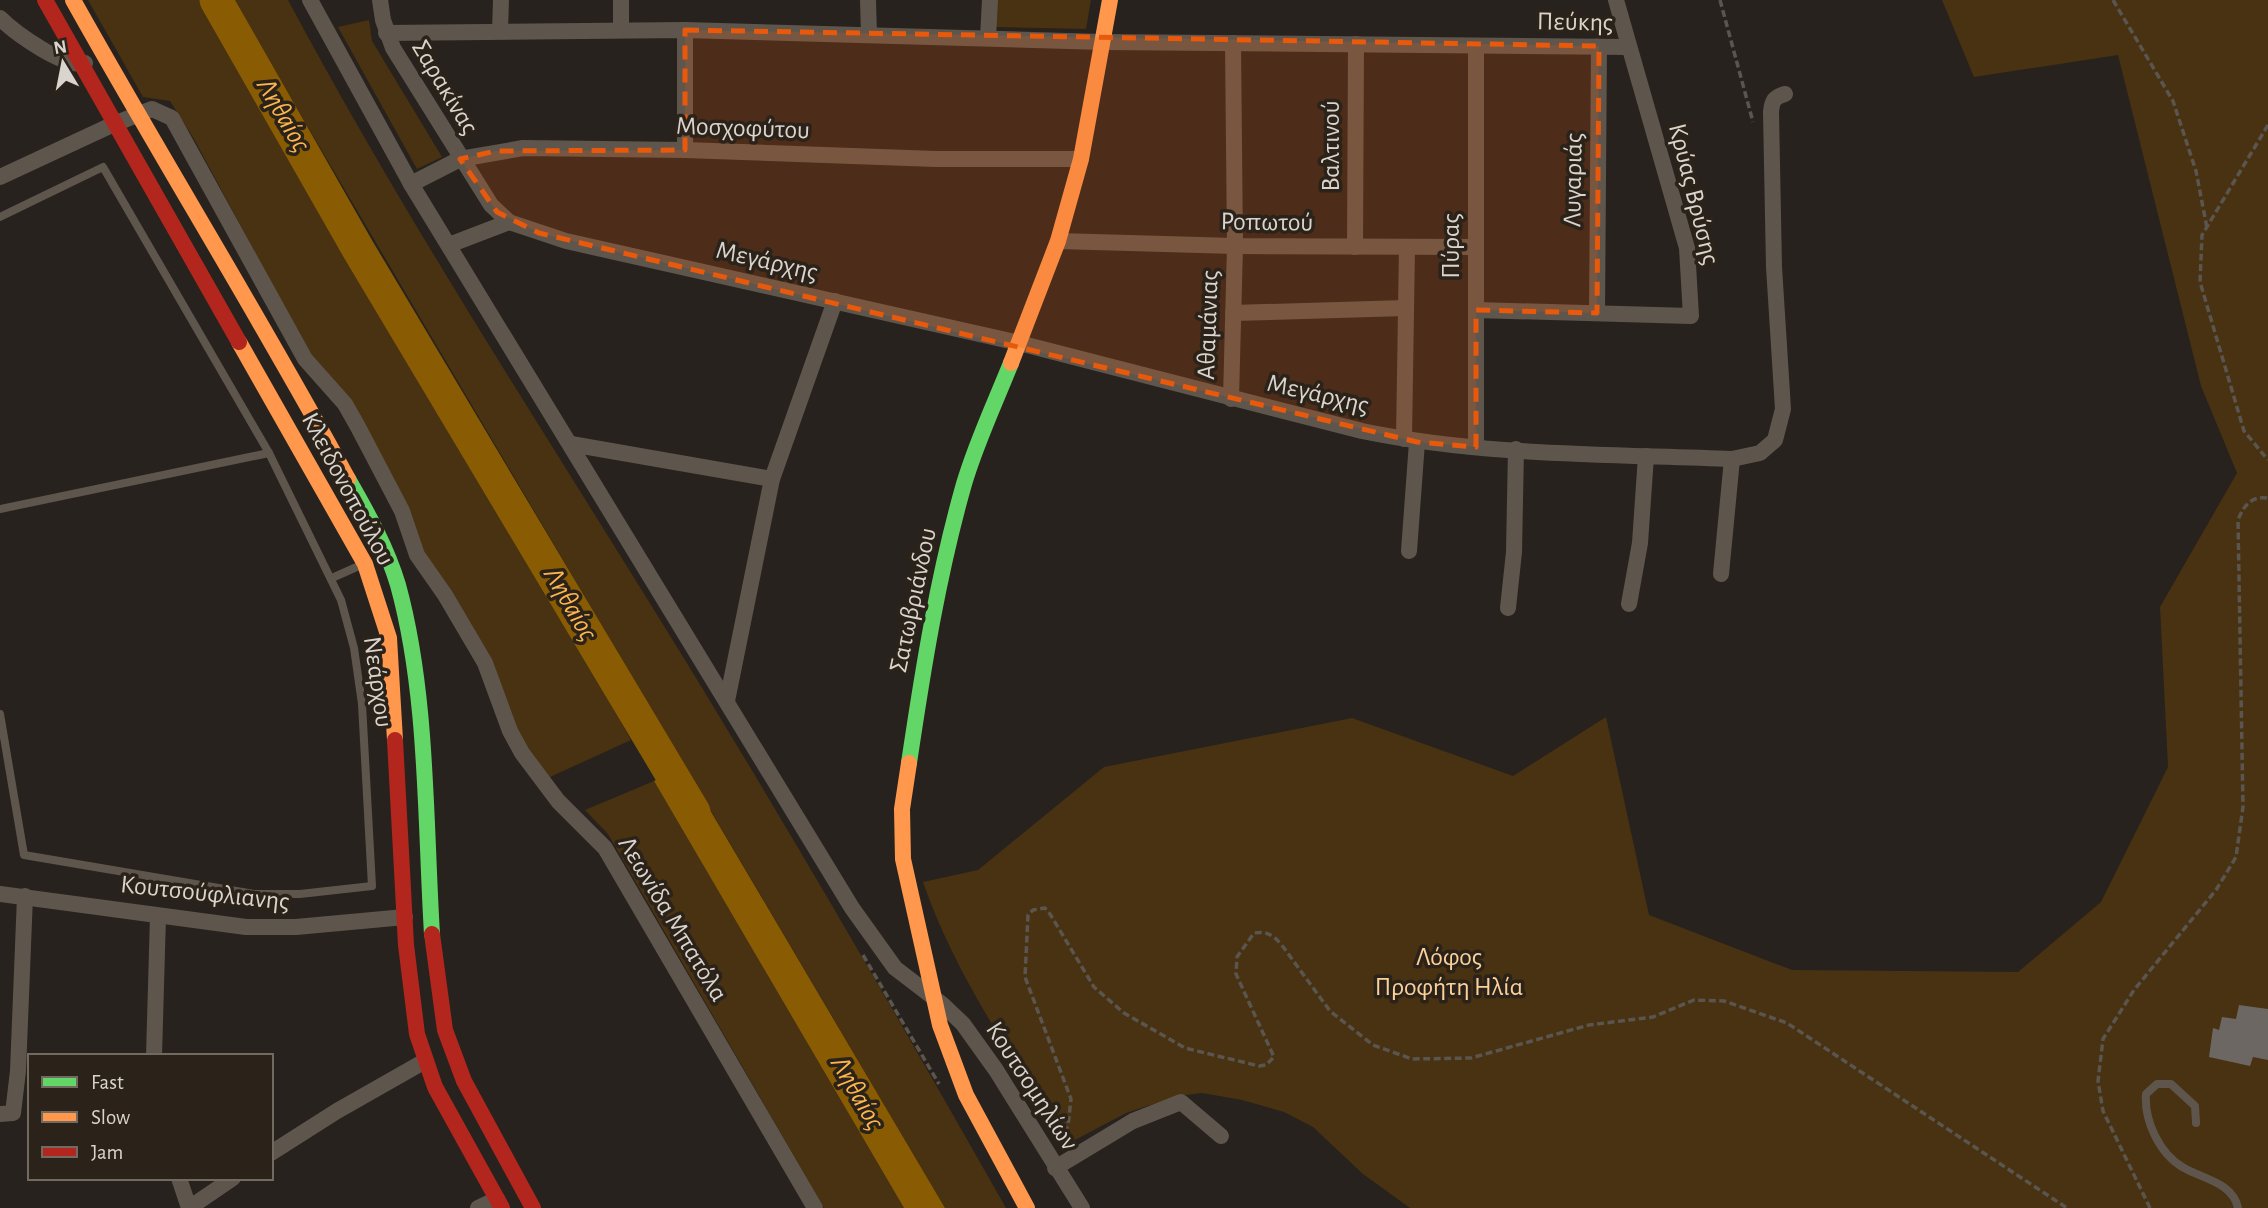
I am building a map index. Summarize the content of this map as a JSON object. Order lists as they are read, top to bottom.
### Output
{
  "streets": {
    "street": [
      "Πεύκης",
      "Σαρακίνας",
      "Μοσχοφύτου",
      "Βαλτινού",
      "Λυγαριάς",
      "Κρύας Βρύσης",
      "Ροπωτού",
      "Πύρας",
      "Μεγάρχης",
      "Αθαμάνιας",
      "Κλειδονοπούλου",
      "Σατωβριάνδου",
      "Κουτσούφλιανης",
      "Λεωνίδα Μπατόλα",
      "Κουτσομηλίων"
    ],
    "lane": ["Νεάρχου"]
  },
  "crossings": [
    ["Πεύκης", "Σαρακίνας"],
    ["Πεύκης", "Βαλτινού"],
    ["Πεύκης", "Λυγαριάς"],
    ["Πεύκης", "Κρύας Βρύσης"],
    ["Πεύκης", "Πύρας"],
    ["Πεύκης", "Αθαμάνιας"],
    ["Πεύκης", "Σατωβριάνδου"],
    ["Σαρακίνας", "Μοσχοφύτου"],
    ["Σαρακίνας", "Μεγάρχης"],
    ["Μοσχοφύτου", "Μεγάρχης"],
    ["Μοσχοφύτου", "Σατωβριάνδου"],
    ["Μοσχοφύτου", "Κουτσομηλίων"],
    ["Βαλτινού", "Ροπωτού"],
    ["Λυγαριάς", "Κρύας Βρύσης"],
    ["Κρύας Βρύσης", "Πύρας"],
    ["Ροπωτού", "Πύρας"],
    ["Ροπωτού", "Αθαμάνιας"],
    ["Ροπωτού", "Σατωβριάνδου"],
    ["Πύρας", "Μεγάρχης"],
    ["Μεγάρχης", "Αθαμάνιας"],
    ["Μεγάρχης", "Σατωβριάνδου"],
    ["Κλειδονοπούλου", "Κουτσούφλιανης"],
    ["Κλειδονοπούλου", "Λεωνίδα Μπατόλα"],
    ["Σατωβριάνδου", "Κουτσομηλίων"]
  ],
  "water": ["Ληθαίος"],
  "parks": ["Λόφος Προφήτη Ηλία"],
  "legend": ["Fast", "Slow", "Jam"],
  "north": "top"
}
